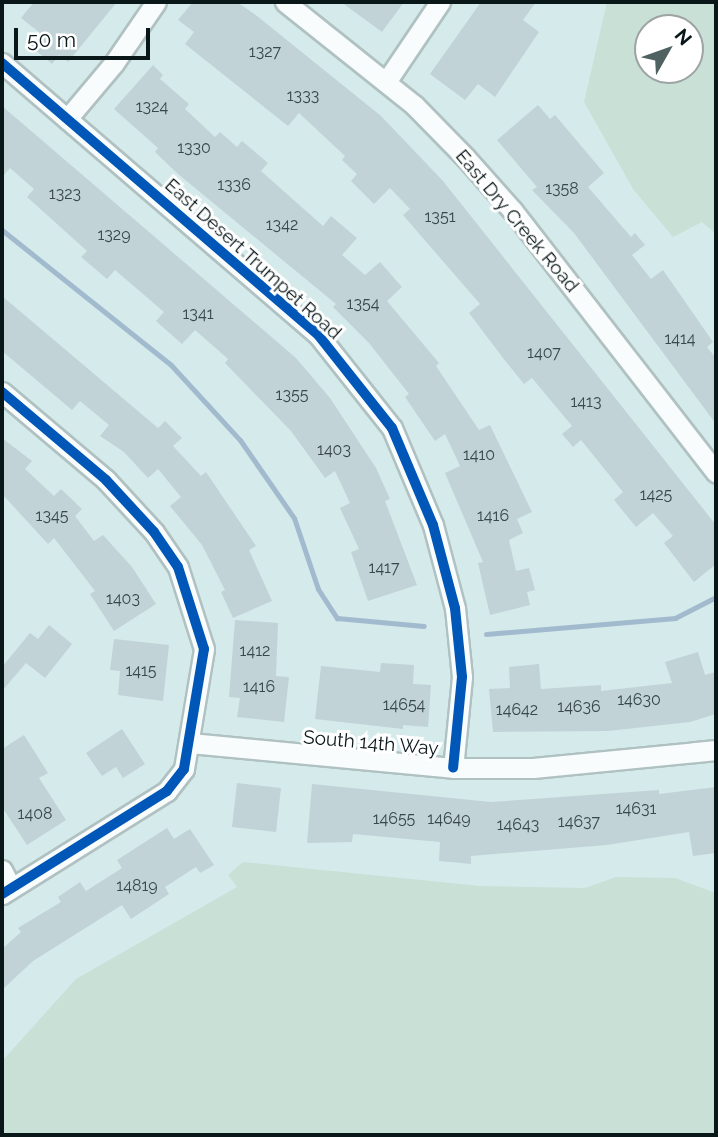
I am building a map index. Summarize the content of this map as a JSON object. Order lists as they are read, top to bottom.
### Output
{
  "streets": {
    "street": ["East Dry Creek Road", "East Desert Trumpet Road", "South 14th Way"]
  },
  "crossings": [
    ["East Desert Trumpet Road", "South 14th Way"]
  ],
  "house_numbers": [
    "1327",
    "1333",
    "1324",
    "1330",
    "1336",
    "1358",
    "1323",
    "1351",
    "1342",
    "1329",
    "1354",
    "1341",
    "1414",
    "1407",
    "1355",
    "1413",
    "1403",
    "1410",
    "1425",
    "1345",
    "1416",
    "1417",
    "1403",
    "1412",
    "1415",
    "1416",
    "14630",
    "14654",
    "14636",
    "14642",
    "14631",
    "1408",
    "14655",
    "14649",
    "14637",
    "14643",
    "14819"
  ],
  "scale_bar": "50 m",
  "north": "top right"
}
